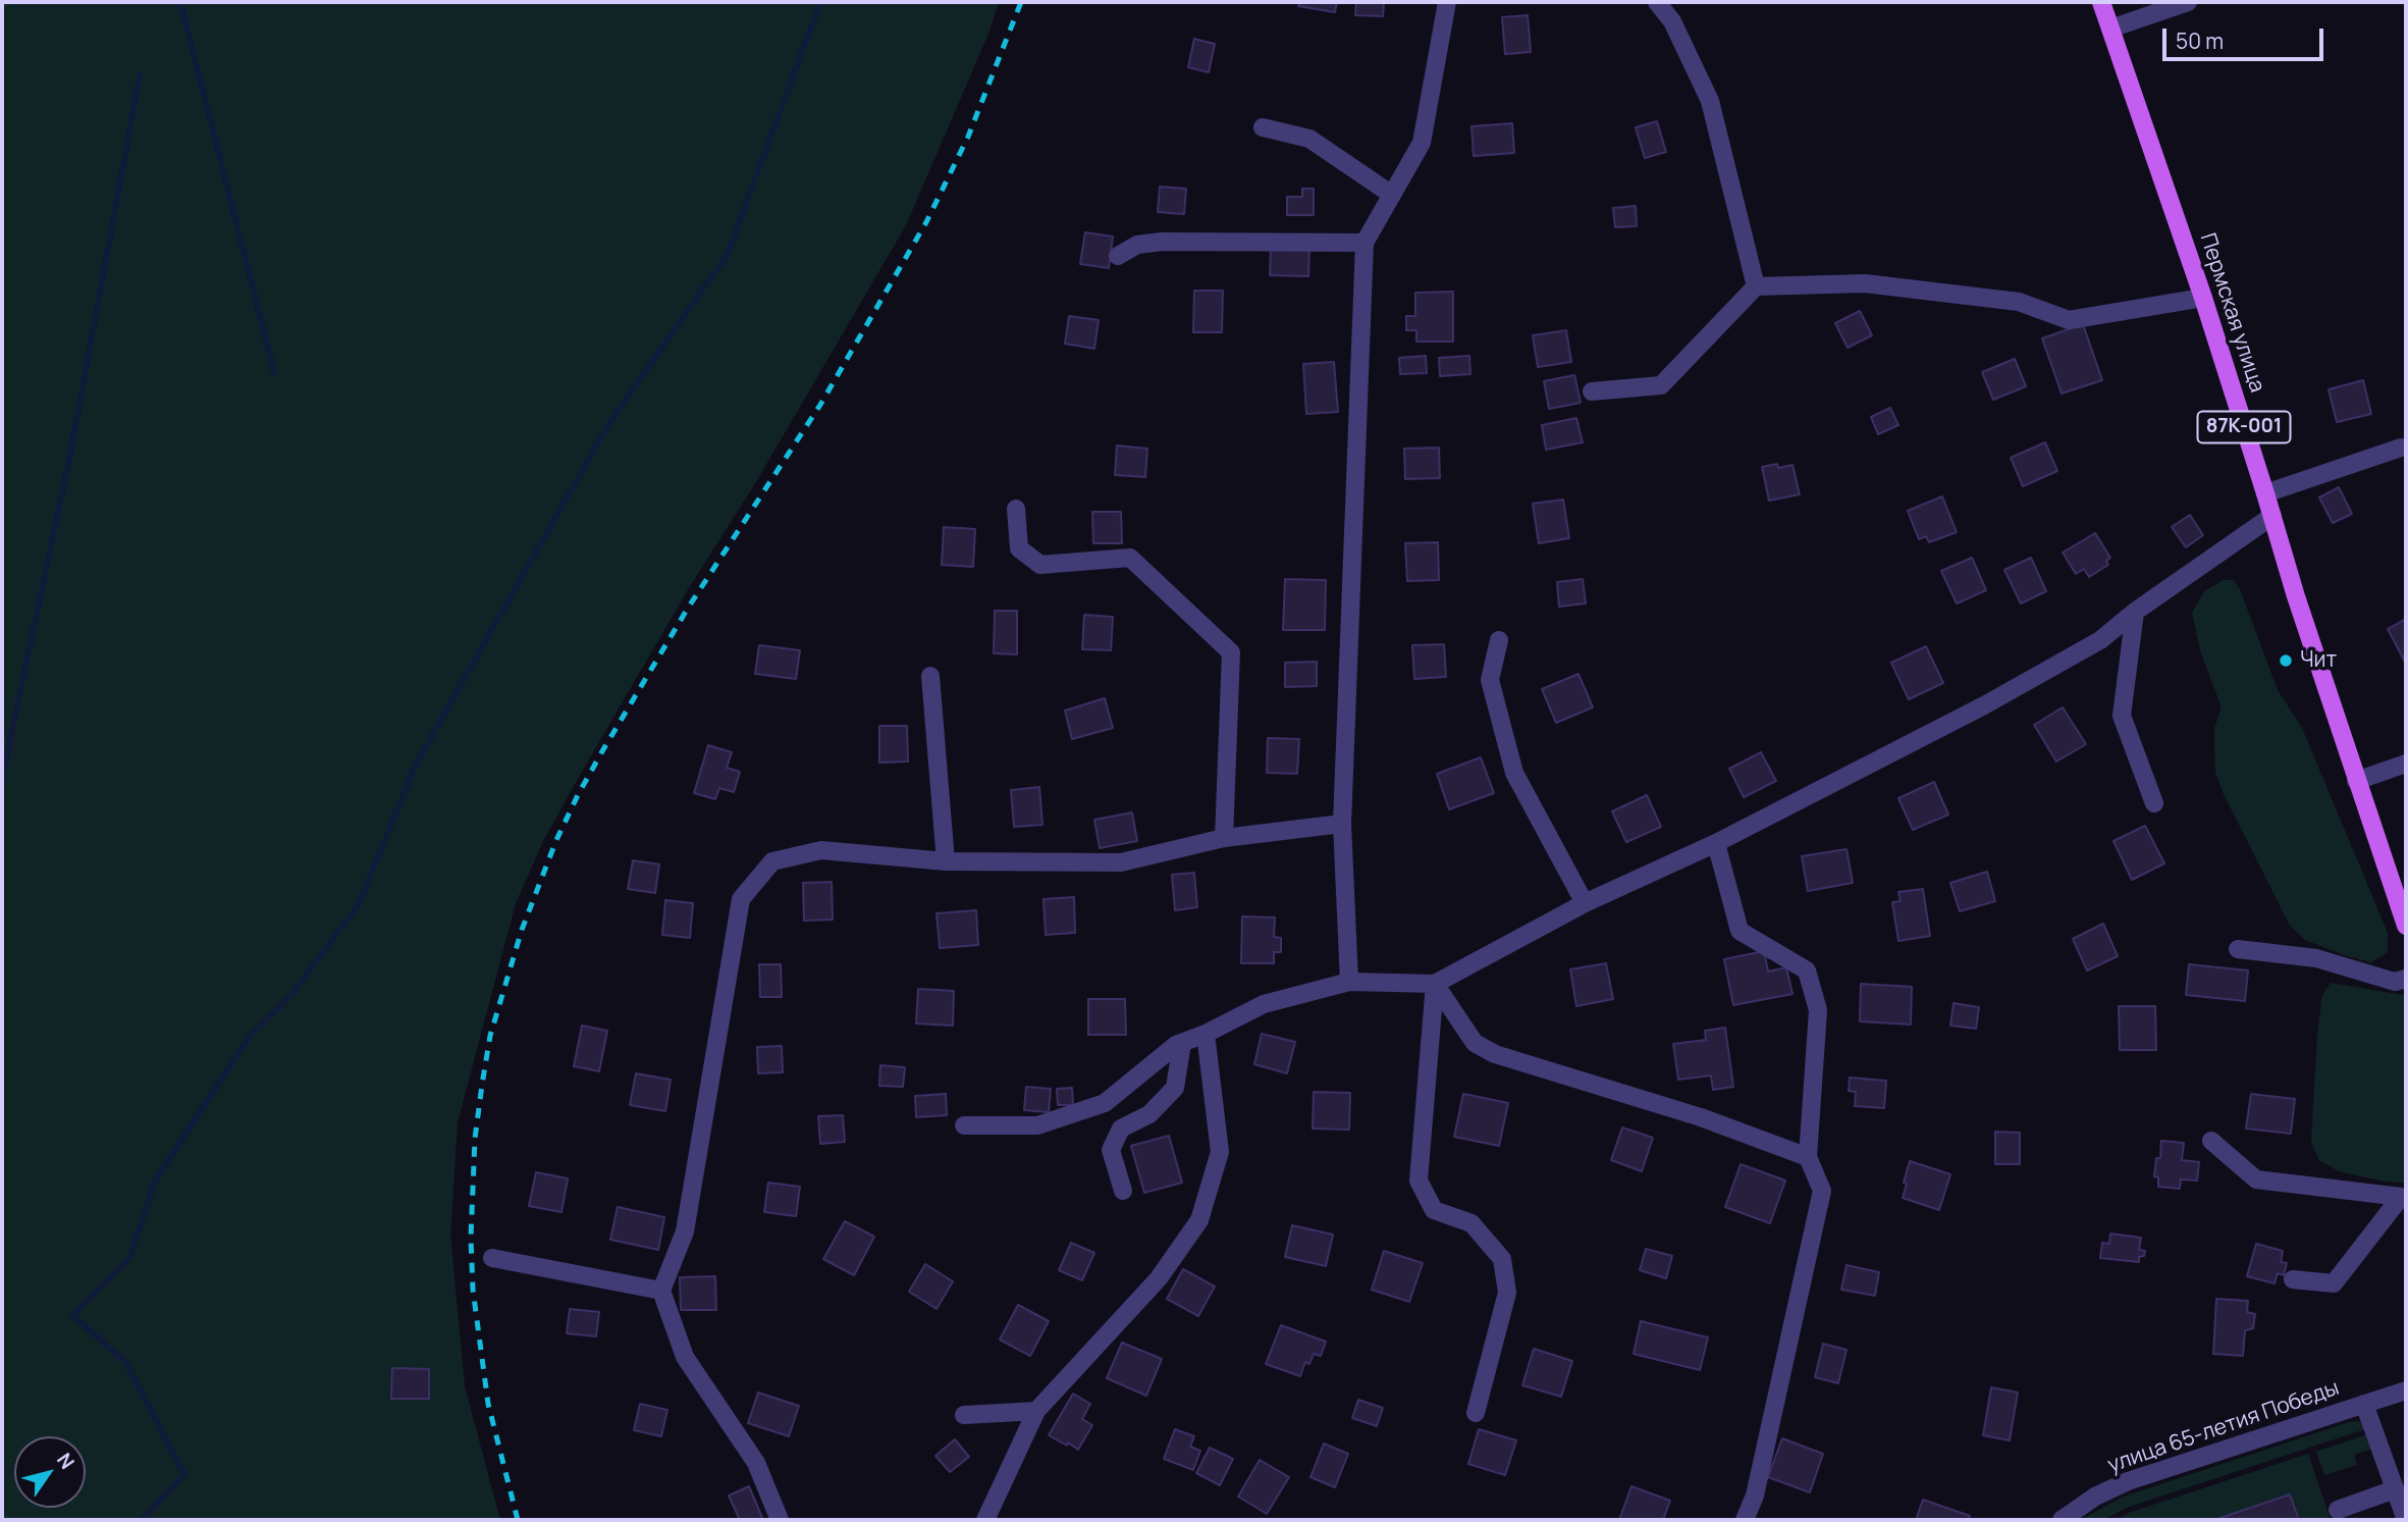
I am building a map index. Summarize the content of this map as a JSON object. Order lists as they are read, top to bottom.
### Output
{
  "streets": {
    "main road": ["Пермская улица", "87К-001"],
    "street": ["улица 65-летия Победы"]
  },
  "places": ["Чит"],
  "scale_bar": "50 m",
  "north": "top right"
}
